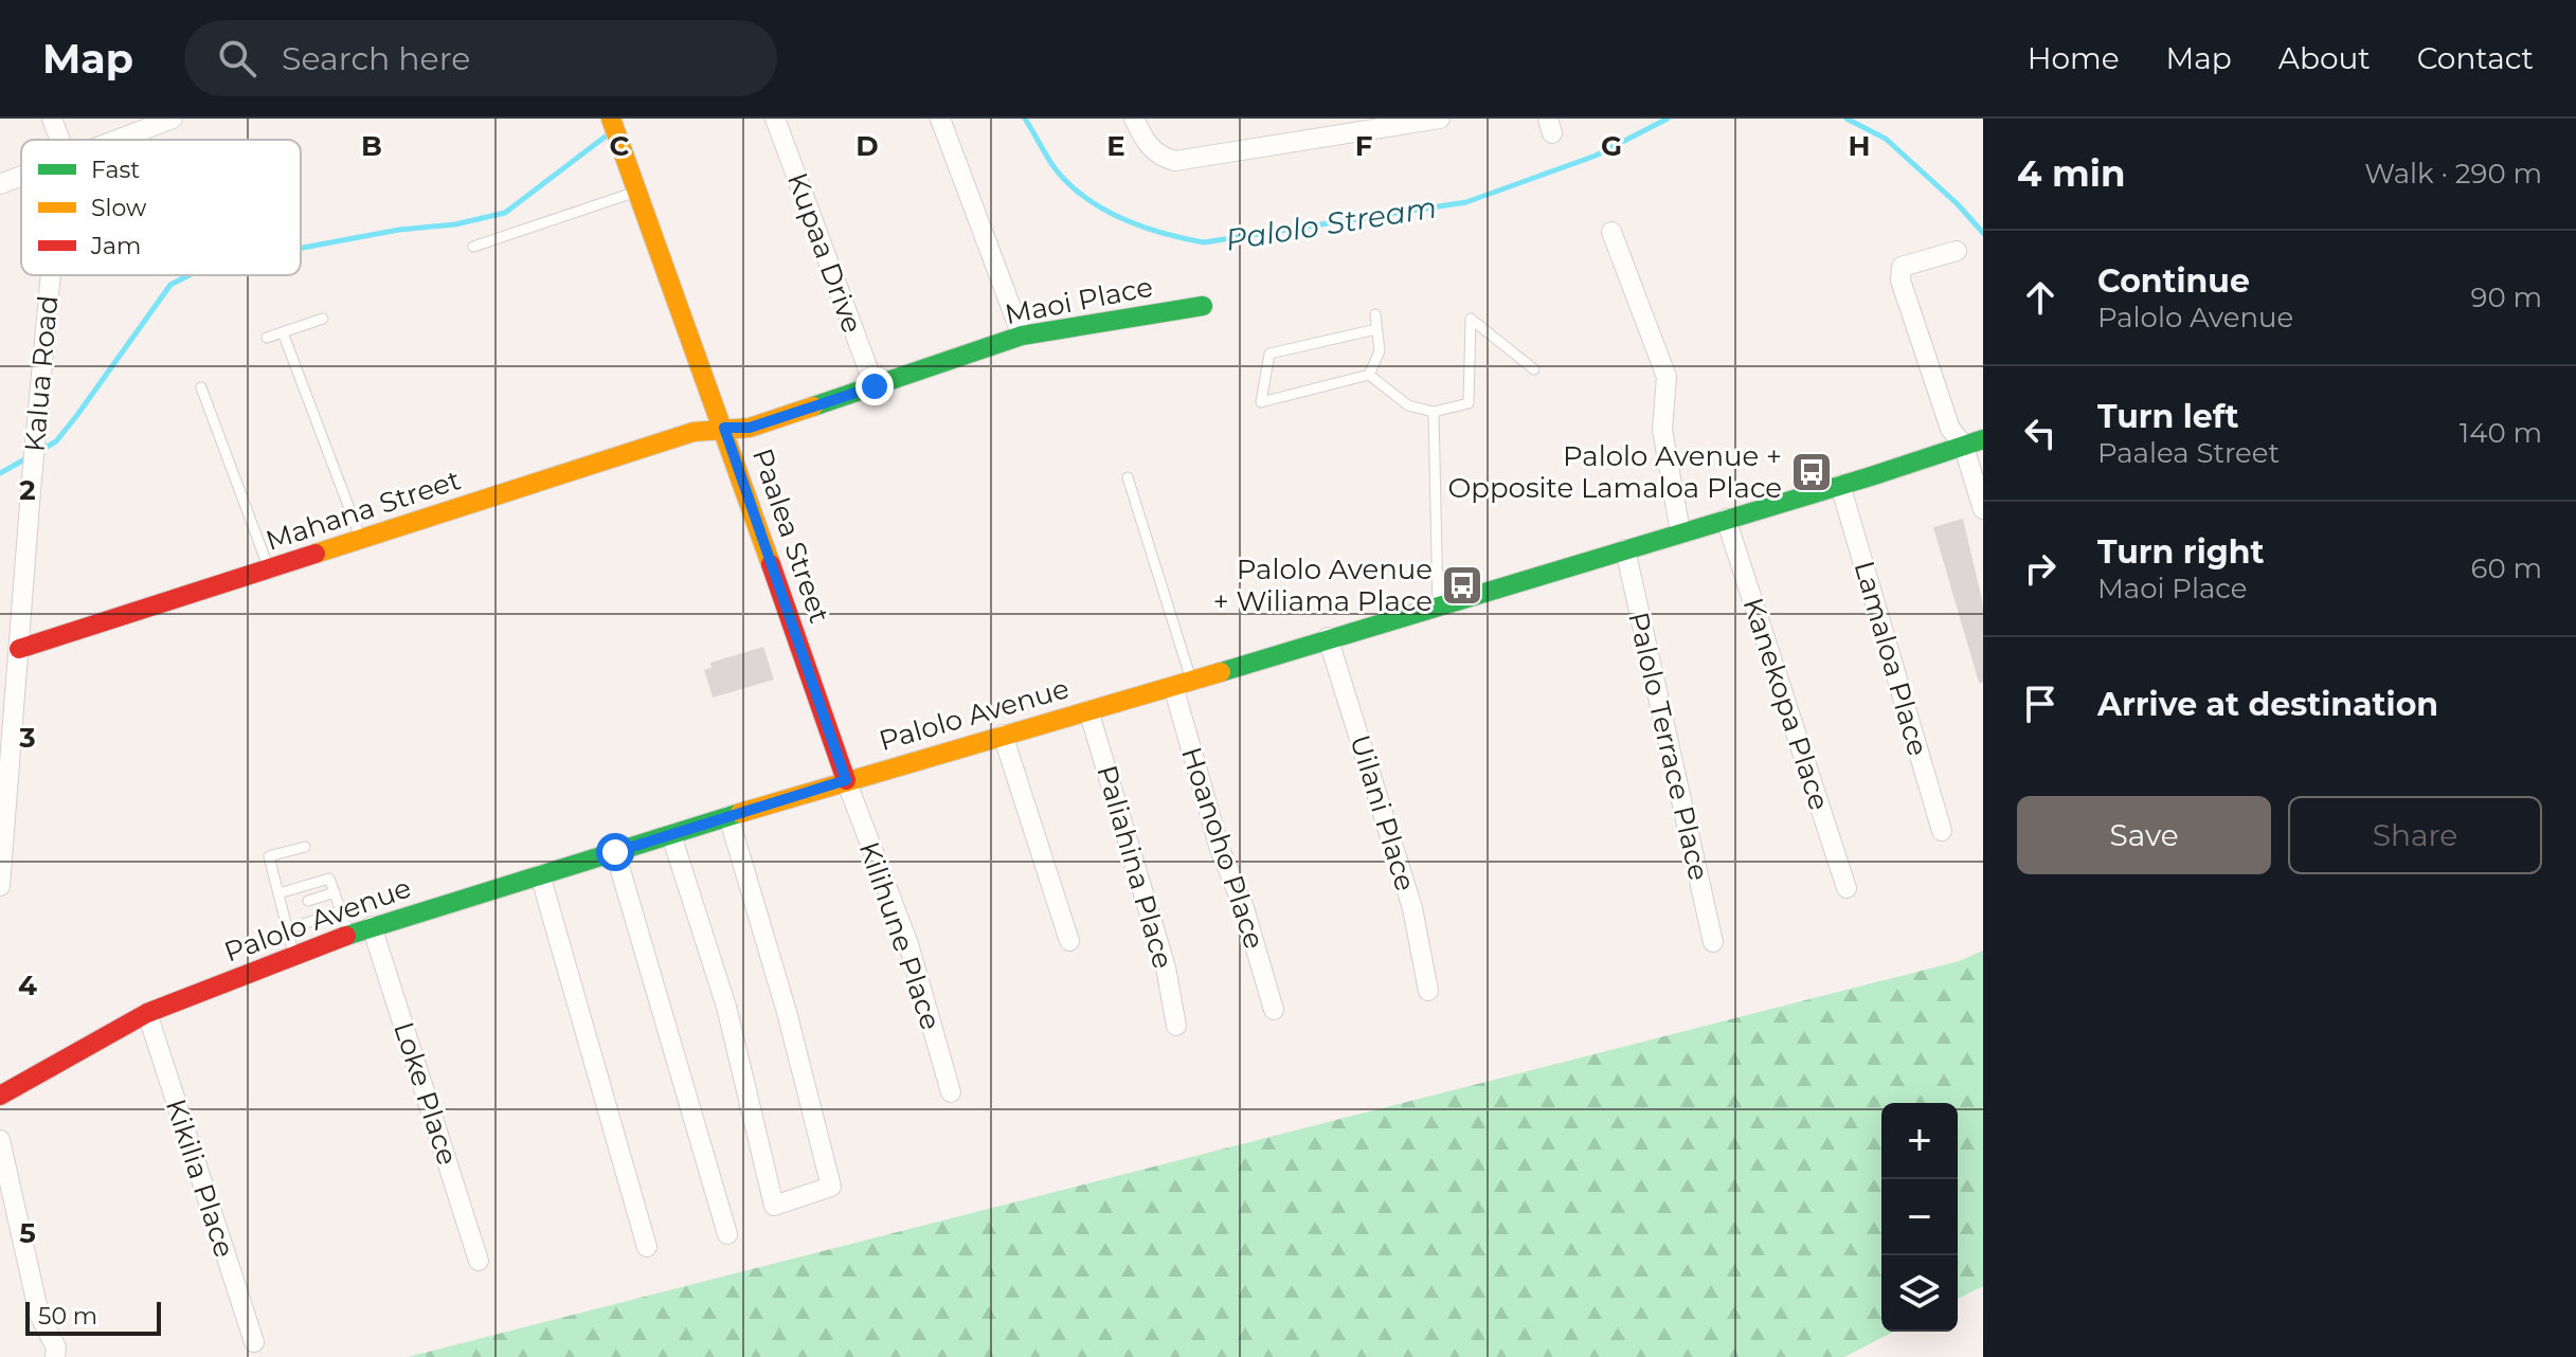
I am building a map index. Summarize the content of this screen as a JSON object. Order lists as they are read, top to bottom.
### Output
{
  "streets": {
    "street": [
      "Kupaa Drive",
      "Maoi Place",
      "Kalua Road",
      "Mahana Street",
      "Paalea Street",
      "Lamaloa Place",
      "Kanekopa Place",
      "Palolo Avenue",
      "Palolo Terrace Place",
      "Uilani Place",
      "Hoanoho Place",
      "Paliahina Place",
      "Kilihune Place",
      "Loke Place",
      "Kikilia Place"
    ]
  },
  "crossings": [
    ["Kupaa Drive", "Maoi Place"],
    ["Maoi Place", "Mahana Street"],
    ["Maoi Place", "Paalea Street"],
    ["Kalua Road", "Mahana Street"],
    ["Mahana Street", "Paalea Street"],
    ["Paalea Street", "Palolo Avenue"],
    ["Paalea Street", "Kilihune Place"],
    ["Lamaloa Place", "Palolo Avenue"],
    ["Kanekopa Place", "Palolo Avenue"],
    ["Palolo Avenue", "Palolo Terrace Place"],
    ["Palolo Avenue", "Uilani Place"],
    ["Palolo Avenue", "Hoanoho Place"],
    ["Palolo Avenue", "Paliahina Place"],
    ["Palolo Avenue", "Kilihune Place"],
    ["Palolo Avenue", "Loke Place"],
    ["Palolo Avenue", "Kikilia Place"]
  ],
  "water": ["Palolo Stream"],
  "places": {
    "bus stop": ["Palolo Avenue + Opposite Lamaloa Place", "Palolo Avenue + Wiliama Place"]
  },
  "legend": ["Fast", "Slow", "Jam"],
  "scale_bar": "50 m",
  "page": {
    "header": "Map",
    "search": "Search here",
    "nav": [
      "Home",
      "Map",
      "About",
      "Contact"
    ],
    "heading": ["4 min", "Walk · 290 m"],
    "list": [
      ["Continue", "Palolo Avenue", "90 m"],
      ["Turn left", "Paalea Street", "140 m"],
      ["Turn right", "Maoi Place", "60 m"],
      "Arrive at destination"
    ],
    "buttons": ["Save", "Share"],
    "map_buttons": ["+", "−"],
    "scale": "50 m"
  },
  "grid": {
    "columns": [
      "B",
      "C",
      "D",
      "E",
      "F",
      "G",
      "H"
    ],
    "rows": [
      "2",
      "3",
      "4",
      "5"
    ]
  }
}
